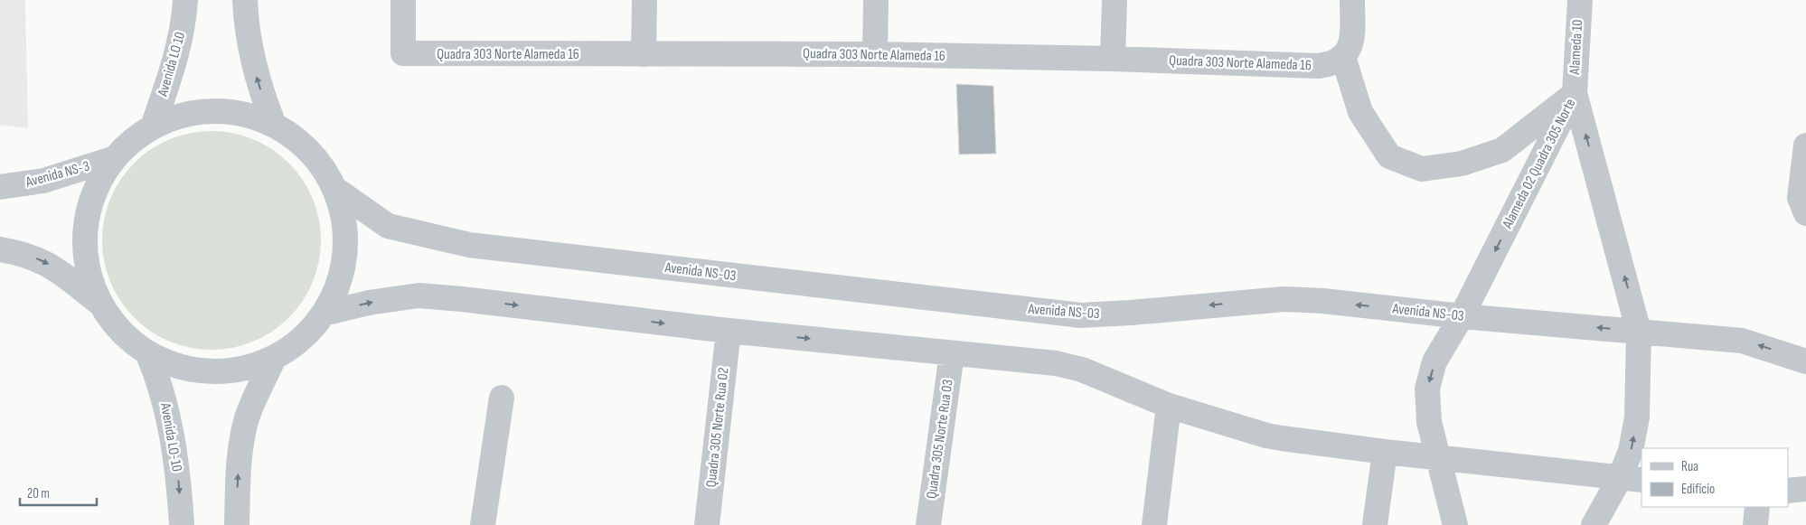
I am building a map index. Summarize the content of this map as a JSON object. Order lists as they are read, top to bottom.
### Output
{
  "streets": {
    "street": [
      "Alameda 10",
      "Quadra 303 Norte Alameda 16",
      "Avenida LO 10",
      "Alameda 02 Quadra 305 Norte",
      "Avenida NS-3",
      "Avenida NS-03",
      "Quadra 305 Norte Rua 02",
      "Avenida LO-10",
      "Quadra 305 Norte Rua 03"
    ]
  },
  "crossings": [
    ["Alameda 10", "Alameda 02 Quadra 305 Norte"],
    ["Avenida LO 10", "Avenida NS-3"],
    ["Alameda 02 Quadra 305 Norte", "Avenida NS-03"],
    ["Avenida NS-3", "Avenida NS-03"],
    ["Avenida NS-3", "Avenida LO-10"]
  ],
  "legend": ["Rua", "Edifício"],
  "scale_bar": "20 m"
}
